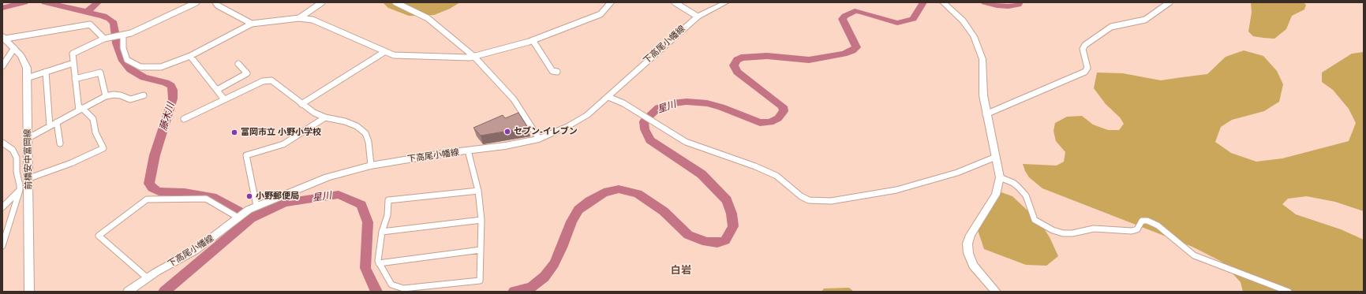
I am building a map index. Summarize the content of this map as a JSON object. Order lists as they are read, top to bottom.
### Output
{
  "streets": {
    "main road": ["下高尾小幡線", "前橋安中富岡線"]
  },
  "districts": ["白岩"],
  "water": ["星川", "藤木川"],
  "places": ["セブン-イレブン", "富岡市立 小野小学校", "小野郵便局"]
}
